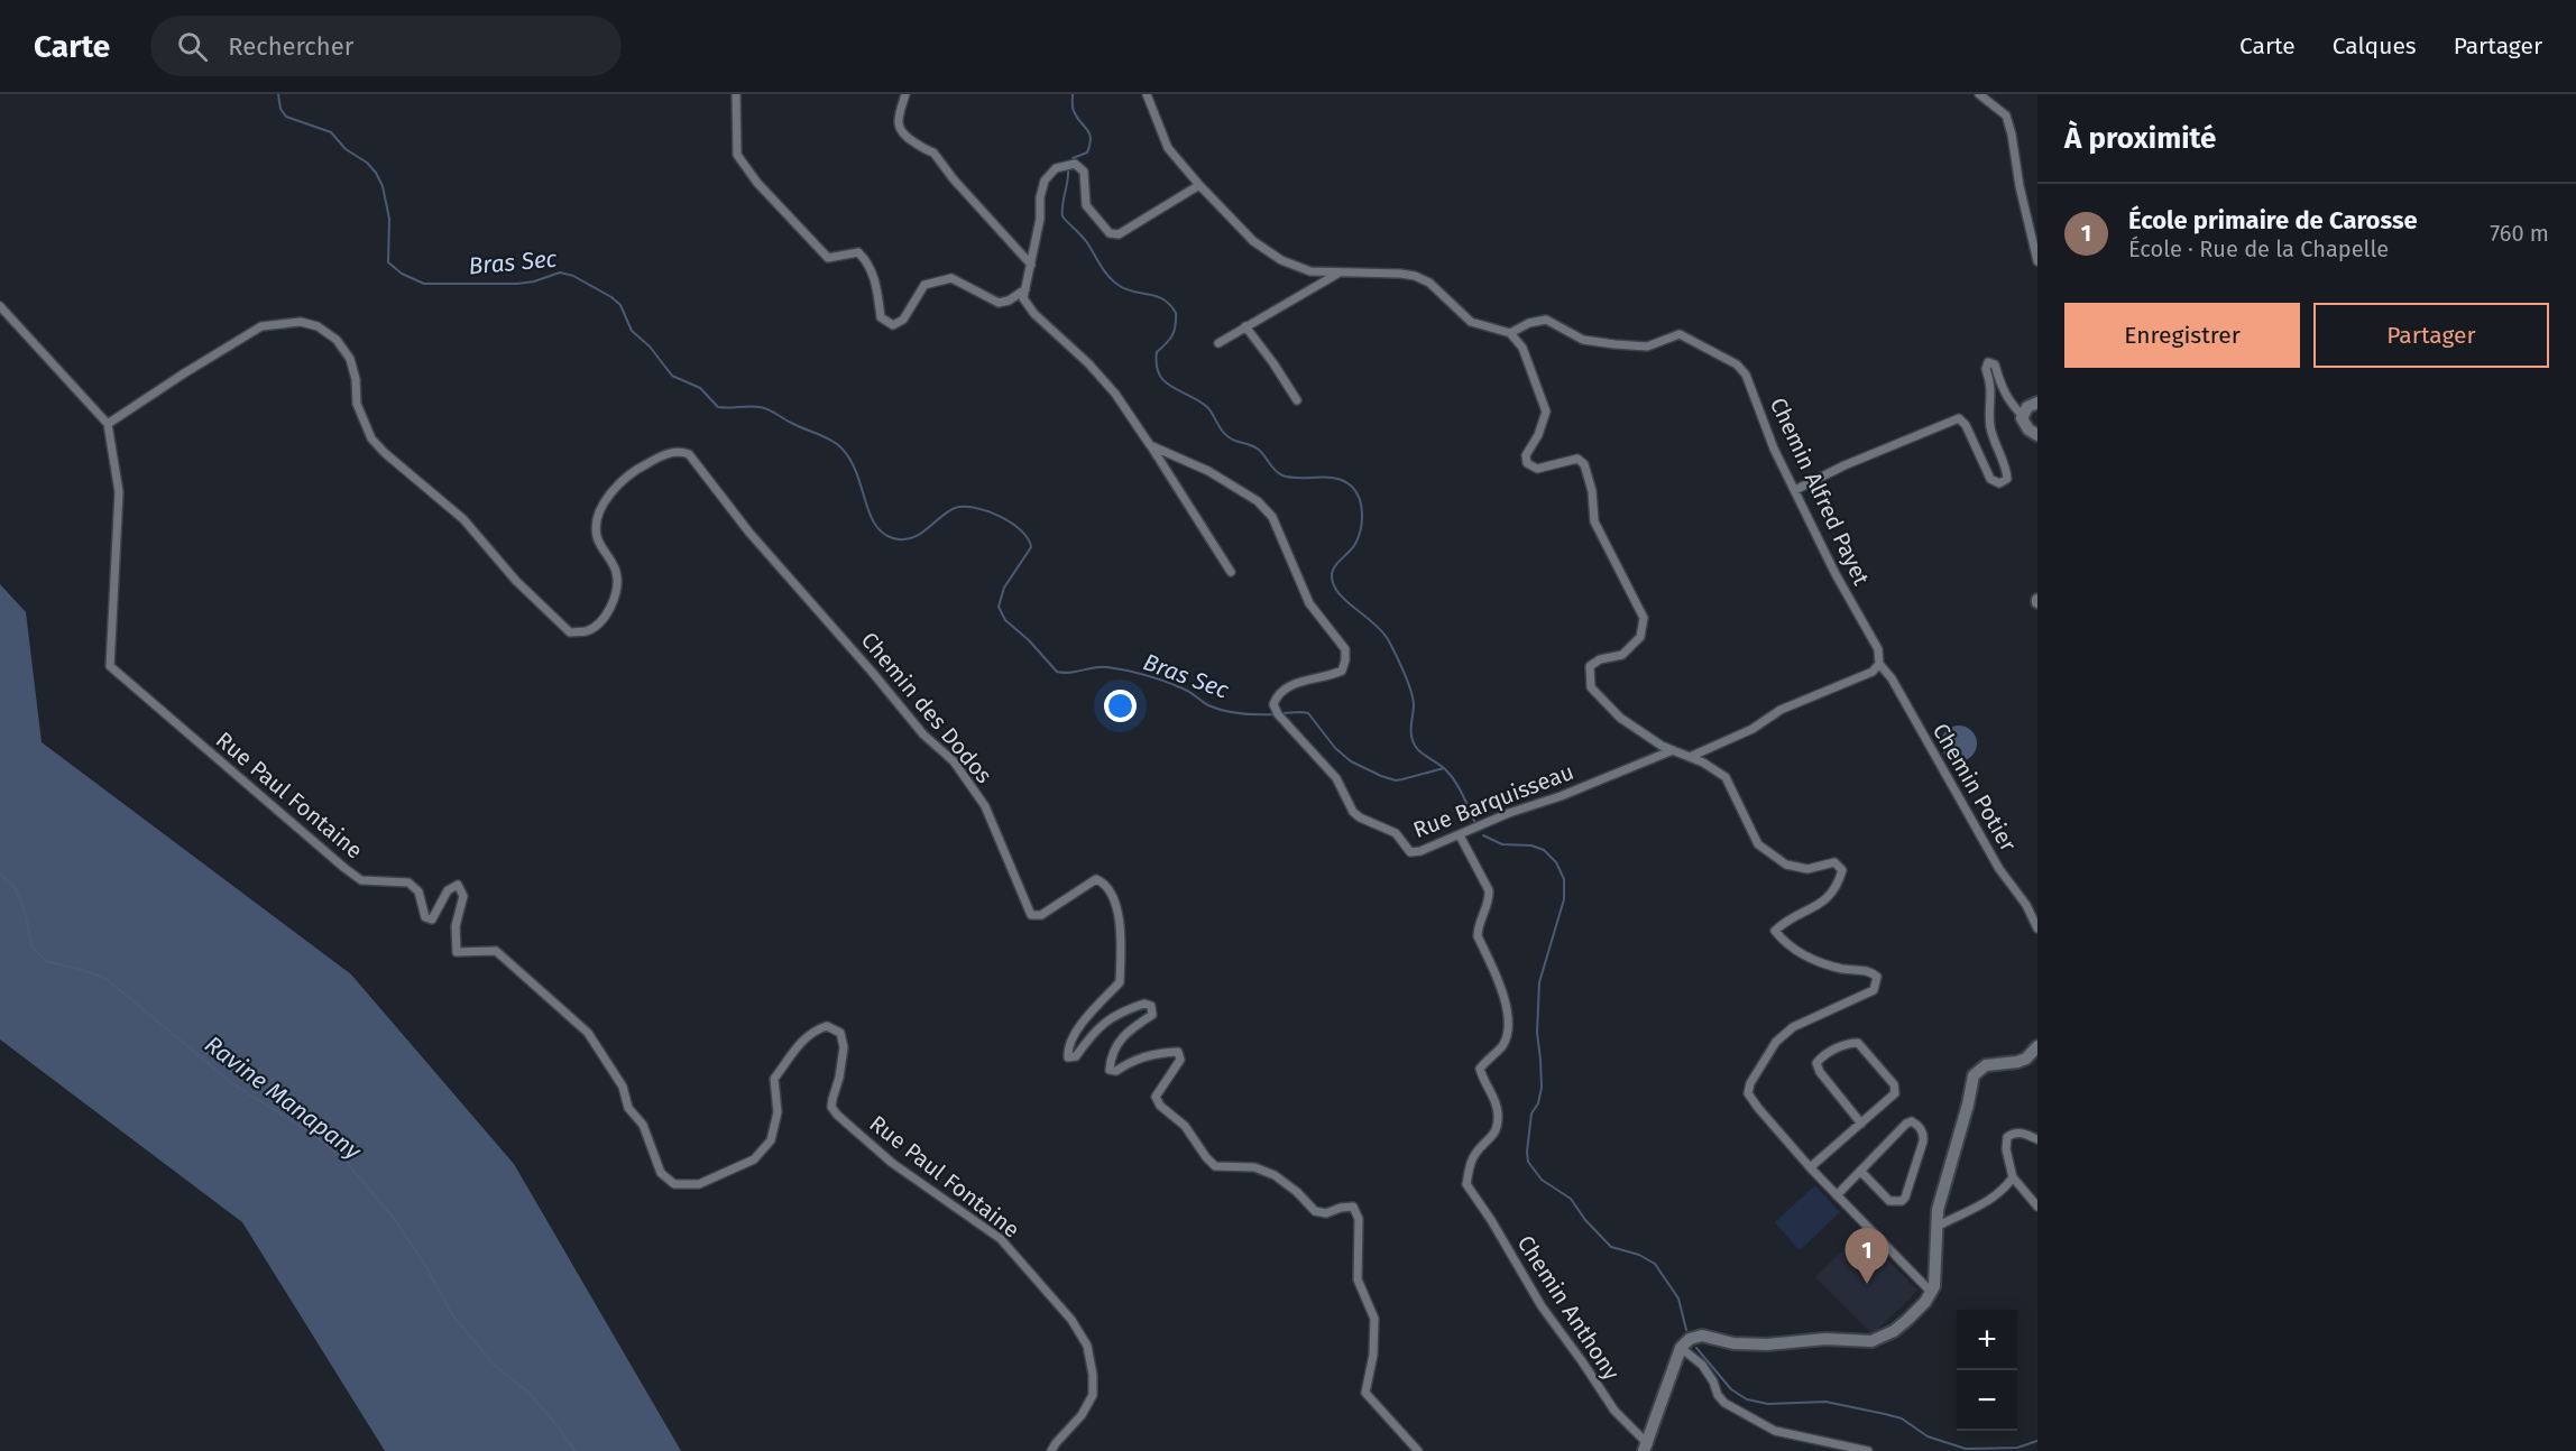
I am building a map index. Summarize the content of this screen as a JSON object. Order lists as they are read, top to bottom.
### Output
{
  "streets": {
    "street": [
      "Chemin Alfred Payet",
      "Chemin des Dodos",
      "Chemin Potier",
      "Rue Paul Fontaine",
      "Rue Barquisseau",
      "Chemin Anthony"
    ]
  },
  "crossings": [
    ["Chemin Alfred Payet", "Chemin Potier"],
    ["Chemin des Dodos", "Rue Paul Fontaine"],
    ["Rue Barquisseau", "Chemin Anthony"]
  ],
  "water": ["Bras Sec", "Ravine Manapany"],
  "page": {
    "header": "Carte",
    "search": "Rechercher",
    "nav": ["Carte", "Calques", "Partager"],
    "heading": "À proximité",
    "list": [
      {
        "mark": "1",
        "name": "École primaire de Carosse",
        "note": "École · Rue de la Chapelle",
        "value": "760 m"
      }
    ],
    "buttons": ["Enregistrer", "Partager"],
    "pins": "1",
    "map_buttons": ["+", "−"]
  }
}
